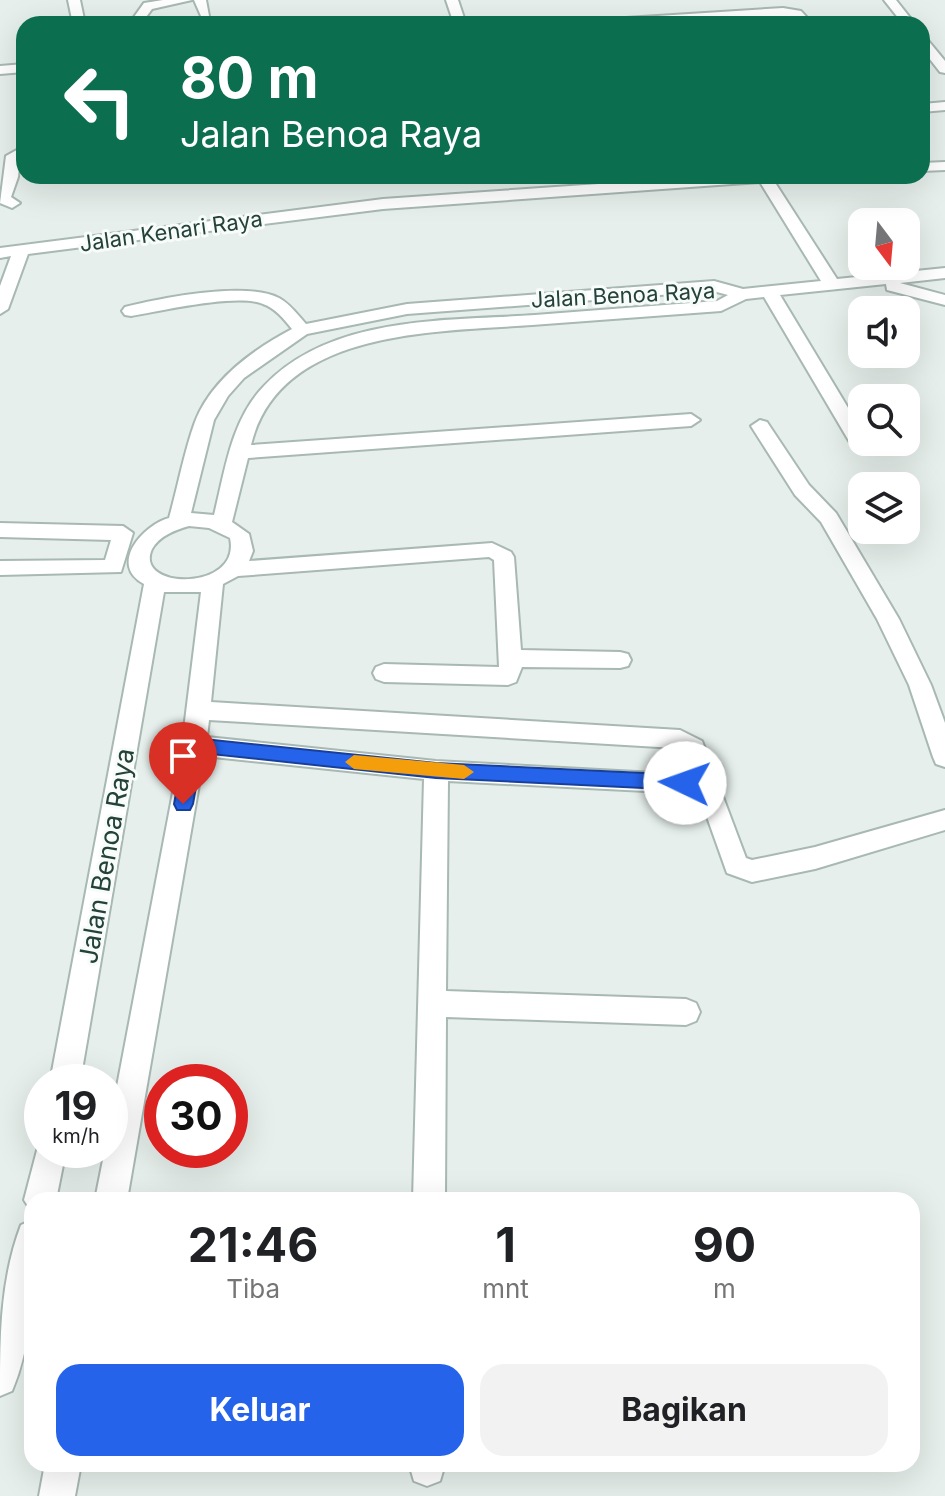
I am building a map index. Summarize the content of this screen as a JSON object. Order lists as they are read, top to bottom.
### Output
{
  "streets": {
    "street": ["Jalan Kenari Raya", "Jalan Benoa Raya"]
  },
  "north": "bottom",
  "page": {
    "turn": ["80 m", "Jalan Benoa Raya"],
    "speed": "19 km/h",
    "limit": "30",
    "eta": [
      "21:46",
      "Tiba",
      "1",
      "mnt",
      "90",
      "m"
    ],
    "buttons": ["Keluar", "Bagikan"]
  }
}
